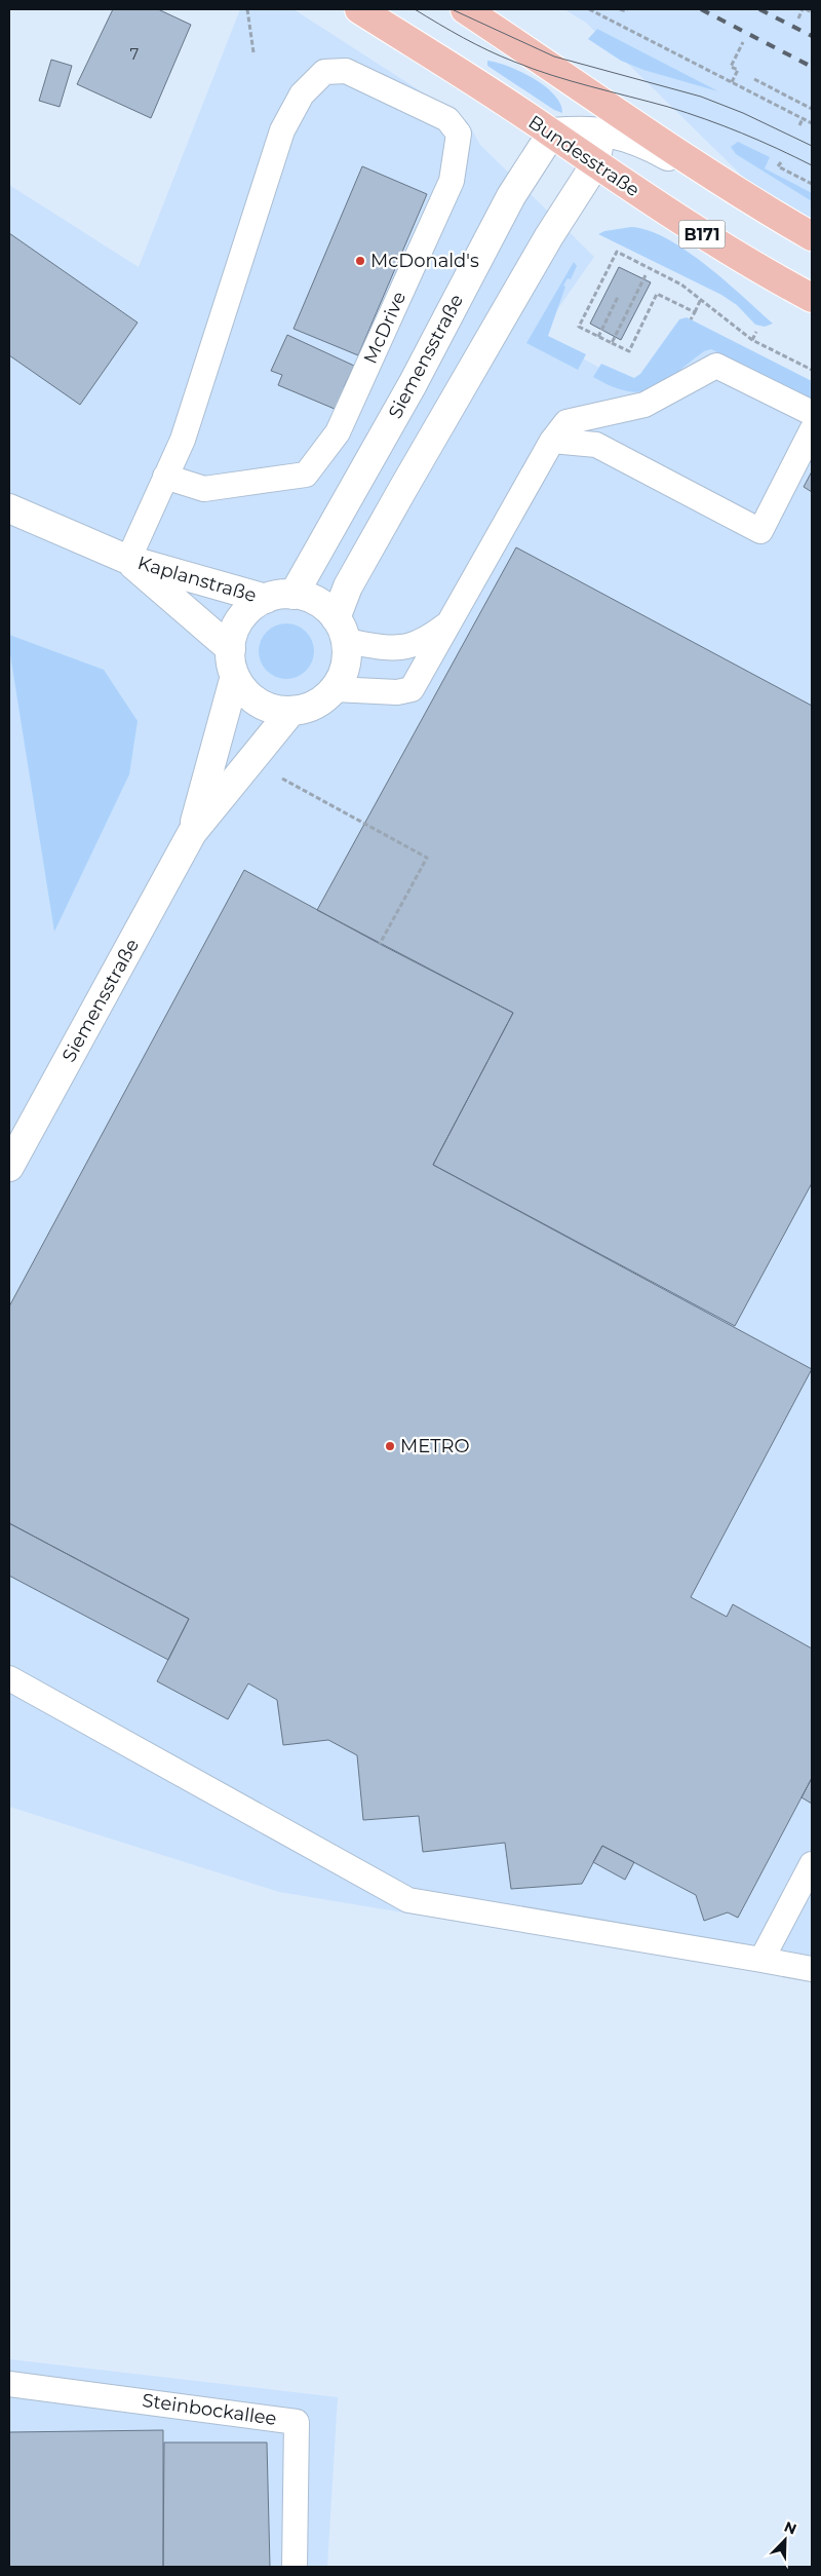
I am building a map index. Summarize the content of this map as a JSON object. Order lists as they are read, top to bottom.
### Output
{
  "streets": {
    "main road": ["Bundesstraße", "B171"],
    "street": ["Siemensstraße", "Kaplanstraße"],
    "lane": ["McDrive", "Steinbockallee"]
  },
  "crossings": [
    ["Bundesstraße", "Siemensstraße"],
    ["McDrive", "Kaplanstraße"],
    ["Siemensstraße", "Kaplanstraße"]
  ],
  "places": ["McDonald's", "METRO"],
  "house_numbers": ["7"],
  "north": "top right"
}
